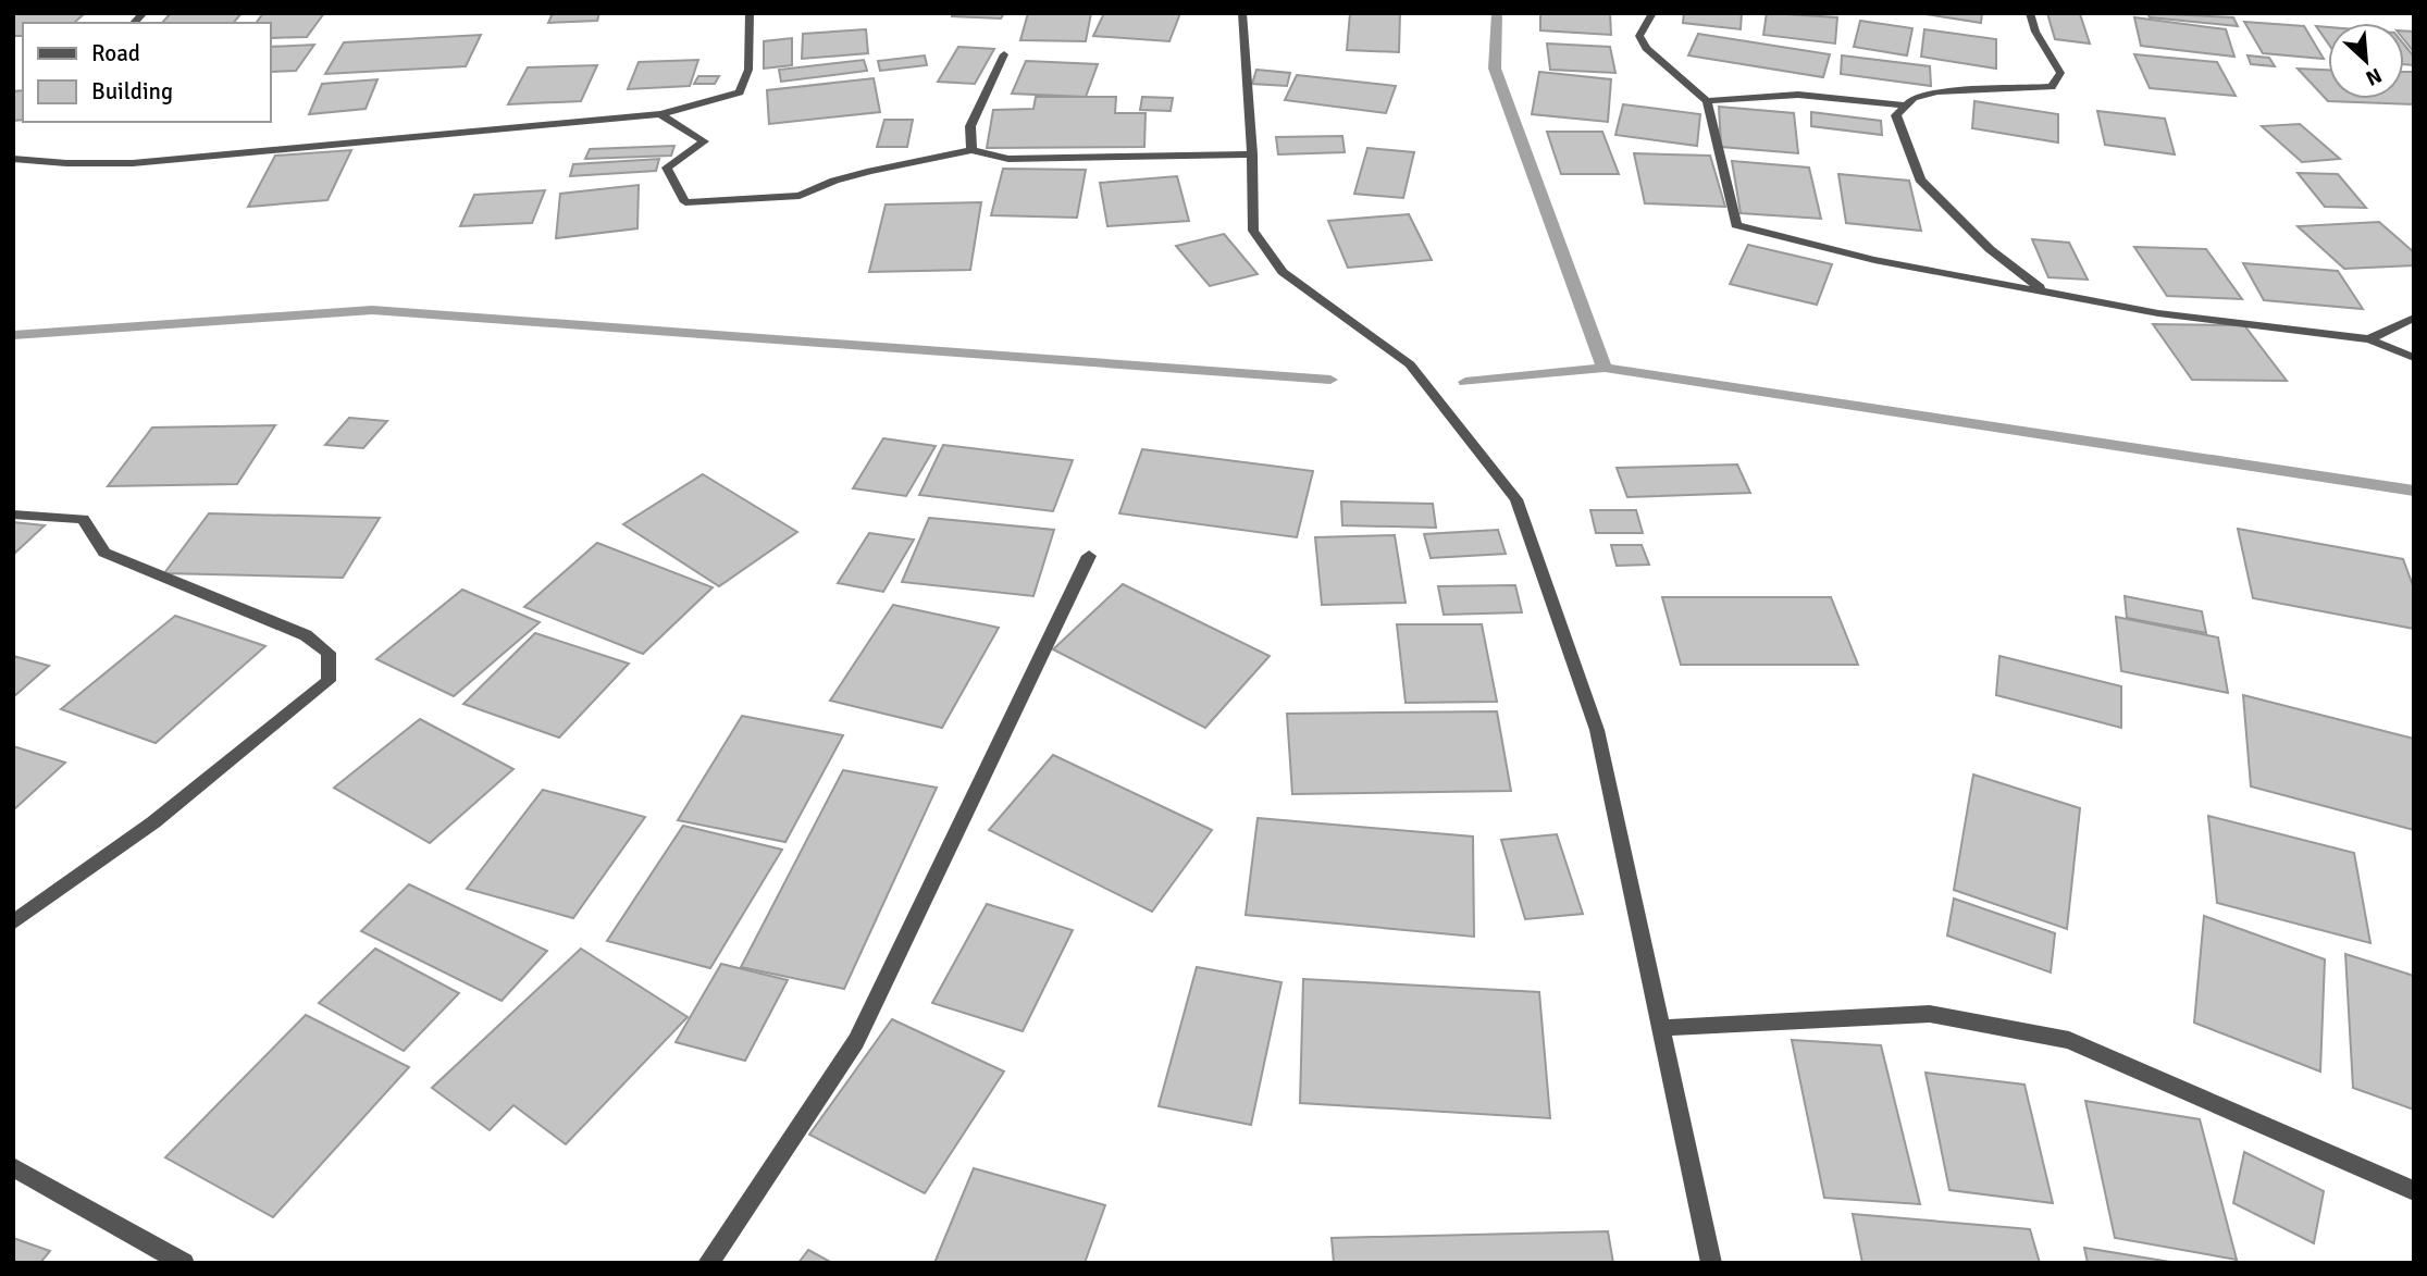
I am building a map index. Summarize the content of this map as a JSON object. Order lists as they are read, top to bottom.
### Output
{
  "legend": ["Road", "Building"],
  "north": "bottom right"
}
